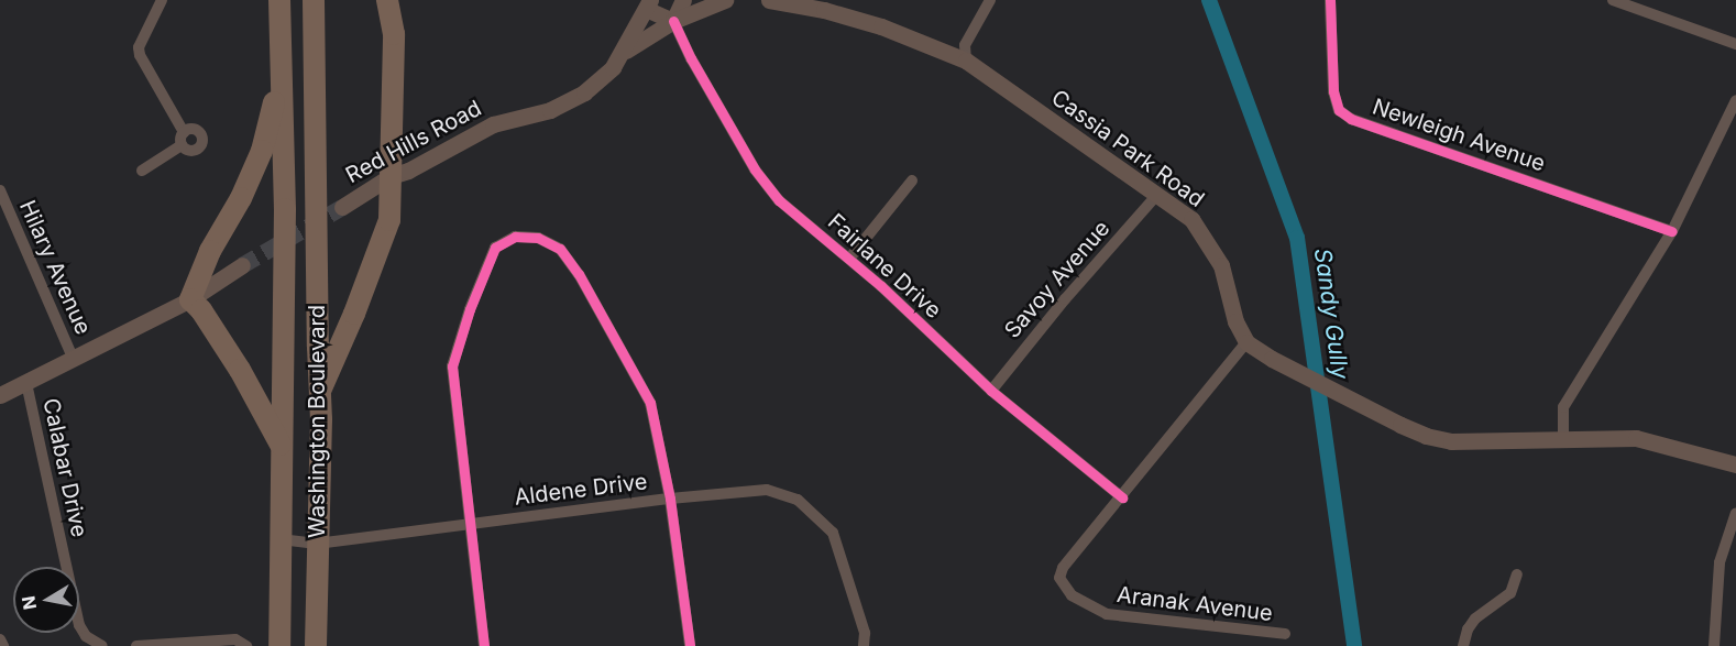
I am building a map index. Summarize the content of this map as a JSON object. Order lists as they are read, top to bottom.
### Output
{
  "streets": {
    "highway": ["Washington Boulevard"],
    "main road": ["Red Hills Road", "Cassia Park Road"],
    "street": [
      "Newleigh Avenue",
      "Fairlane Drive",
      "Hilary Avenue",
      "Savoy Avenue",
      "Calabar Drive",
      "Aldene Drive",
      "Aranak Avenue"
    ]
  },
  "crossings": [
    ["Cassia Park Road", "Savoy Avenue"],
    ["Cassia Park Road", "Aranak Avenue"],
    ["Fairlane Drive", "Savoy Avenue"],
    ["Fairlane Drive", "Aranak Avenue"],
    ["Washington Boulevard", "Aldene Drive"]
  ],
  "water": ["Sandy Gully"],
  "north": "left"
}
